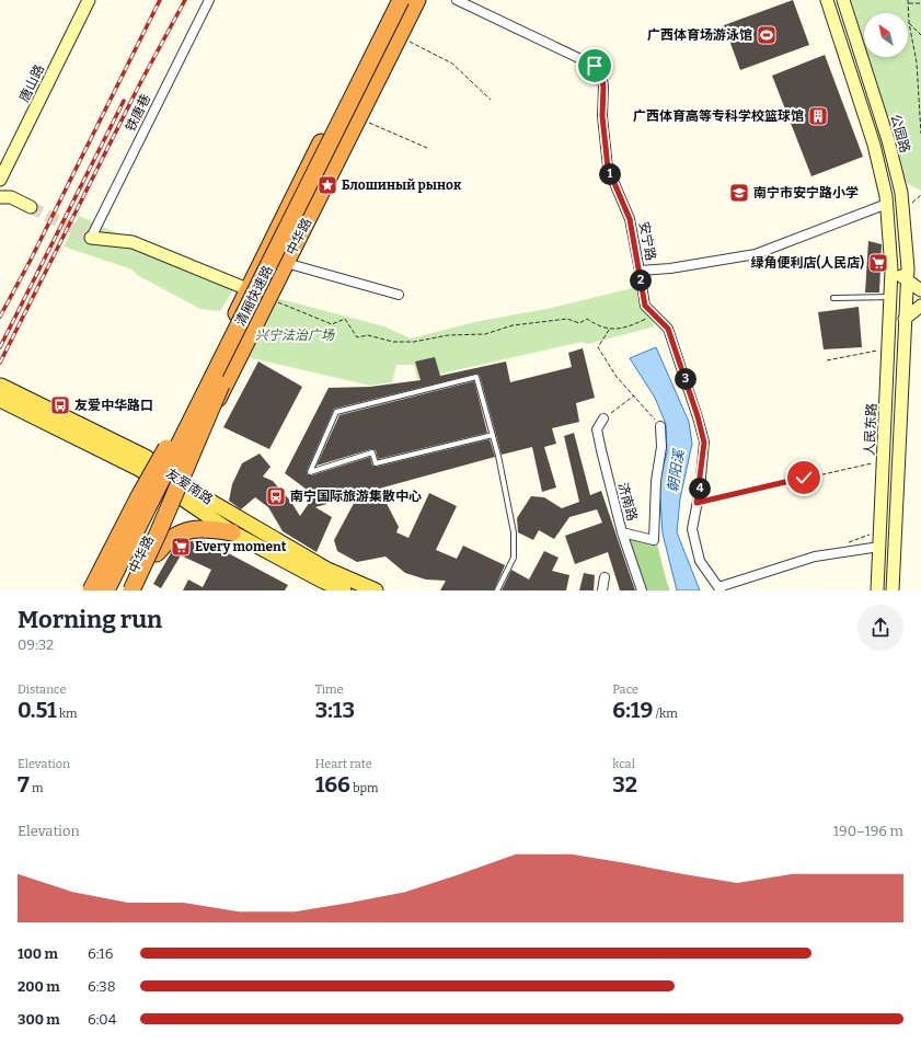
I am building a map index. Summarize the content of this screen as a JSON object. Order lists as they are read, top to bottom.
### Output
{
  "streets": {
    "highway": ["中华路", "清厢快速路"],
    "main road": [
      "唐山路",
      "公园路",
      "人民东路",
      "友爱南路"
    ],
    "street": ["铁唐巷", "安宁路", "济南路"]
  },
  "crossings": [
    ["中华路", "友爱南路"]
  ],
  "water": ["朝阳溪"],
  "parks": ["兴宁法治广场"],
  "places": {
    "sports": ["广西体育场游泳馆"],
    "building": ["广西体育高等专科学校篮球馆"],
    "place": ["Блошиный рынок"],
    "school or university": ["南宁市安宁路小学"],
    "supermarket": ["绿角便利店(人民店)", "Every moment"],
    "bus stop": ["友爱中华路口", "南宁国际旅游集散中心"]
  },
  "north": "top left",
  "page": {
    "pins": [
      "1",
      "2",
      "3",
      "4"
    ],
    "heading": ["Morning run", "09:32"],
    "stats": [
      ["Distance", "0.51 km"],
      ["Time", "3:13"],
      ["Pace", "6:19 /km"],
      ["Elevation", "7 m"],
      ["Heart rate", "166 bpm"],
      ["kcal", "32"]
    ],
    "chart": ["Elevation", "190–196 m"],
    "list": [
      {
        "name": "100 m",
        "note": "6:16"
      },
      {
        "name": "200 m",
        "note": "6:38"
      },
      {
        "name": "300 m",
        "note": "6:04"
      }
    ]
  }
}
